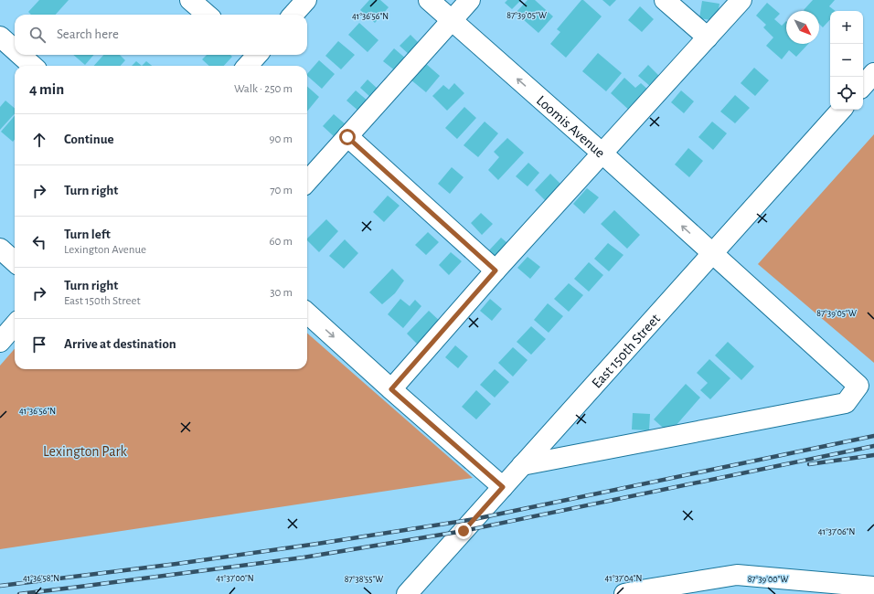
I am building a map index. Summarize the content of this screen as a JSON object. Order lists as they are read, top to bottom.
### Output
{
  "streets": {
    "street": ["Loomis Avenue", "East 150th Street"]
  },
  "crossings": [
    ["Loomis Avenue", "East 150th Street"]
  ],
  "parks": ["Lexington Park"],
  "north": "bottom right",
  "page": {
    "map_buttons": ["+", "−"],
    "search": "Search here",
    "heading": ["4 min", "Walk · 250 m"],
    "list": [
      ["Continue", "90 m"],
      ["Turn right", "70 m"],
      ["Turn left", "Lexington Avenue", "60 m"],
      ["Turn right", "East 150th Street", "30 m"],
      "Arrive at destination"
    ]
  },
  "coordinates": [
    "87°39'05\"W",
    "41°36'56\"N",
    "41°37'06\"N",
    "41°36'58\"N",
    "41°37'00\"N",
    "41°37'04\"N",
    "87°38'55\"W",
    "87°39'00\"W"
  ]
}
